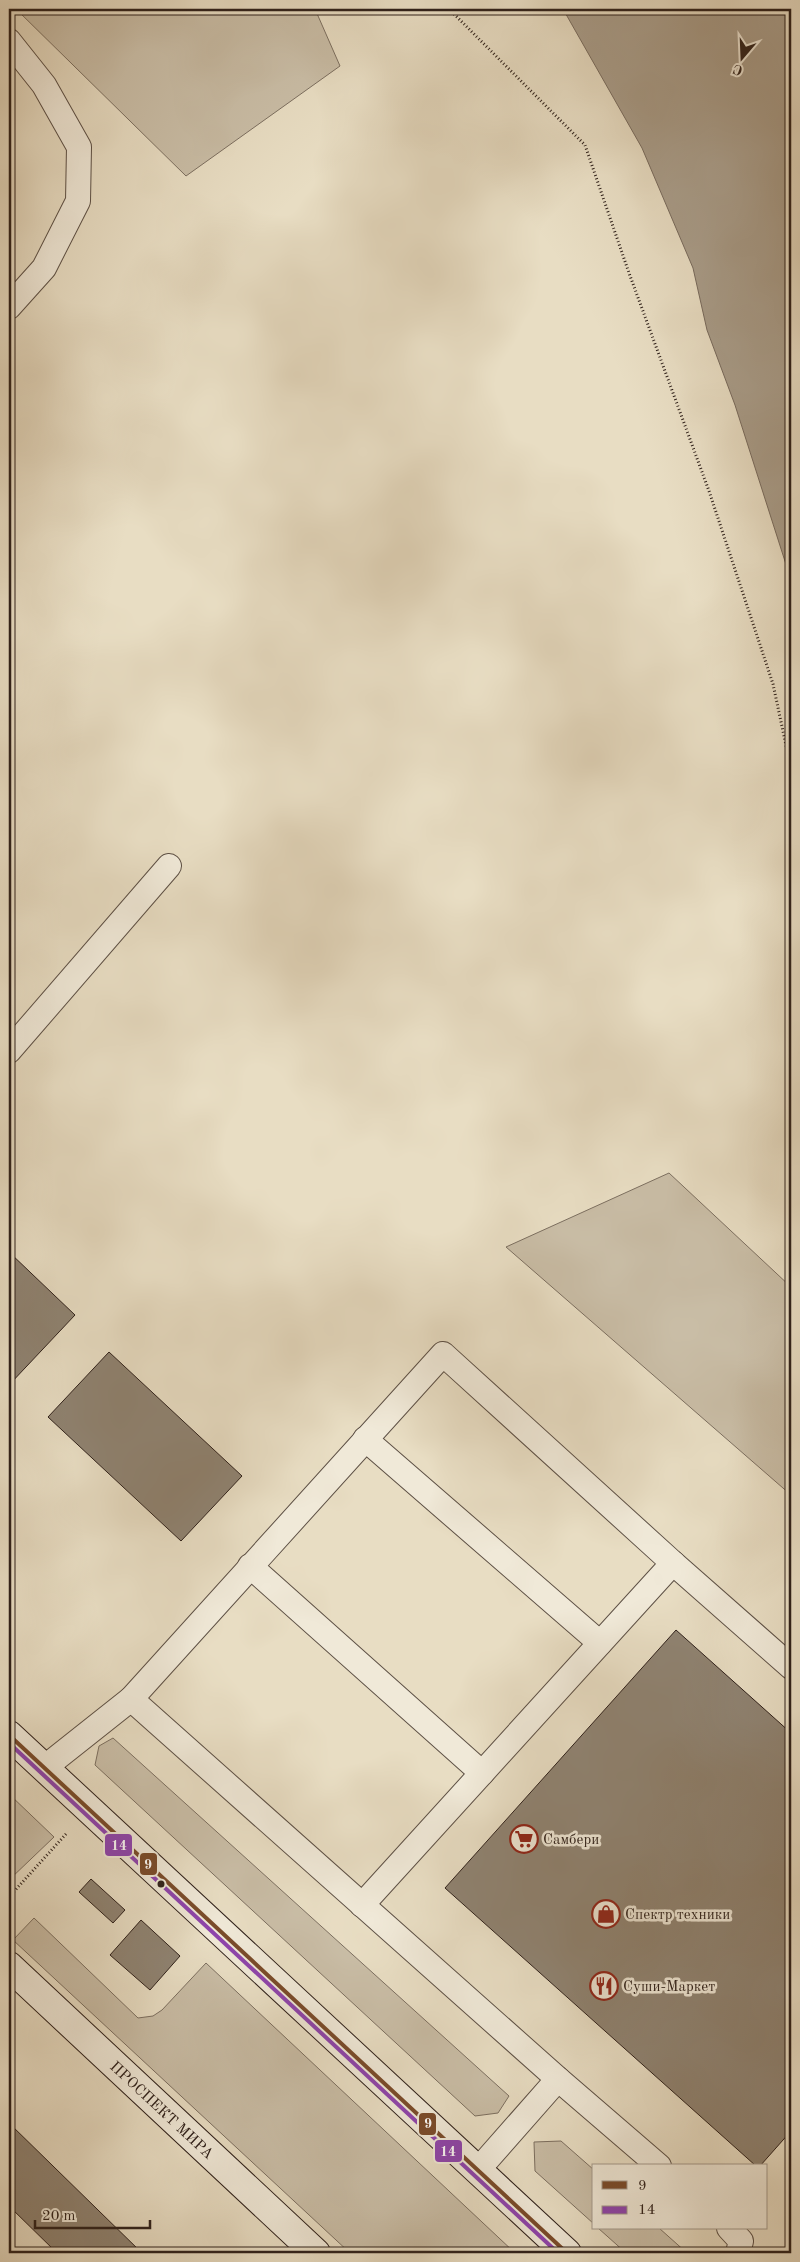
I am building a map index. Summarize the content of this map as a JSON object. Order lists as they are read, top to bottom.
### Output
{
  "streets": {
    "main road": ["ПРОСПЕКТ МИРА"]
  },
  "places": {
    "supermarket": ["Самбери"],
    "shop": ["Спектр техники"],
    "restaurant": ["Суши-Маркет"]
  },
  "lines": ["transit line 9", "transit line 14"],
  "legend": ["9", "14"],
  "scale_bar": "20 m",
  "north": "bottom"
}
